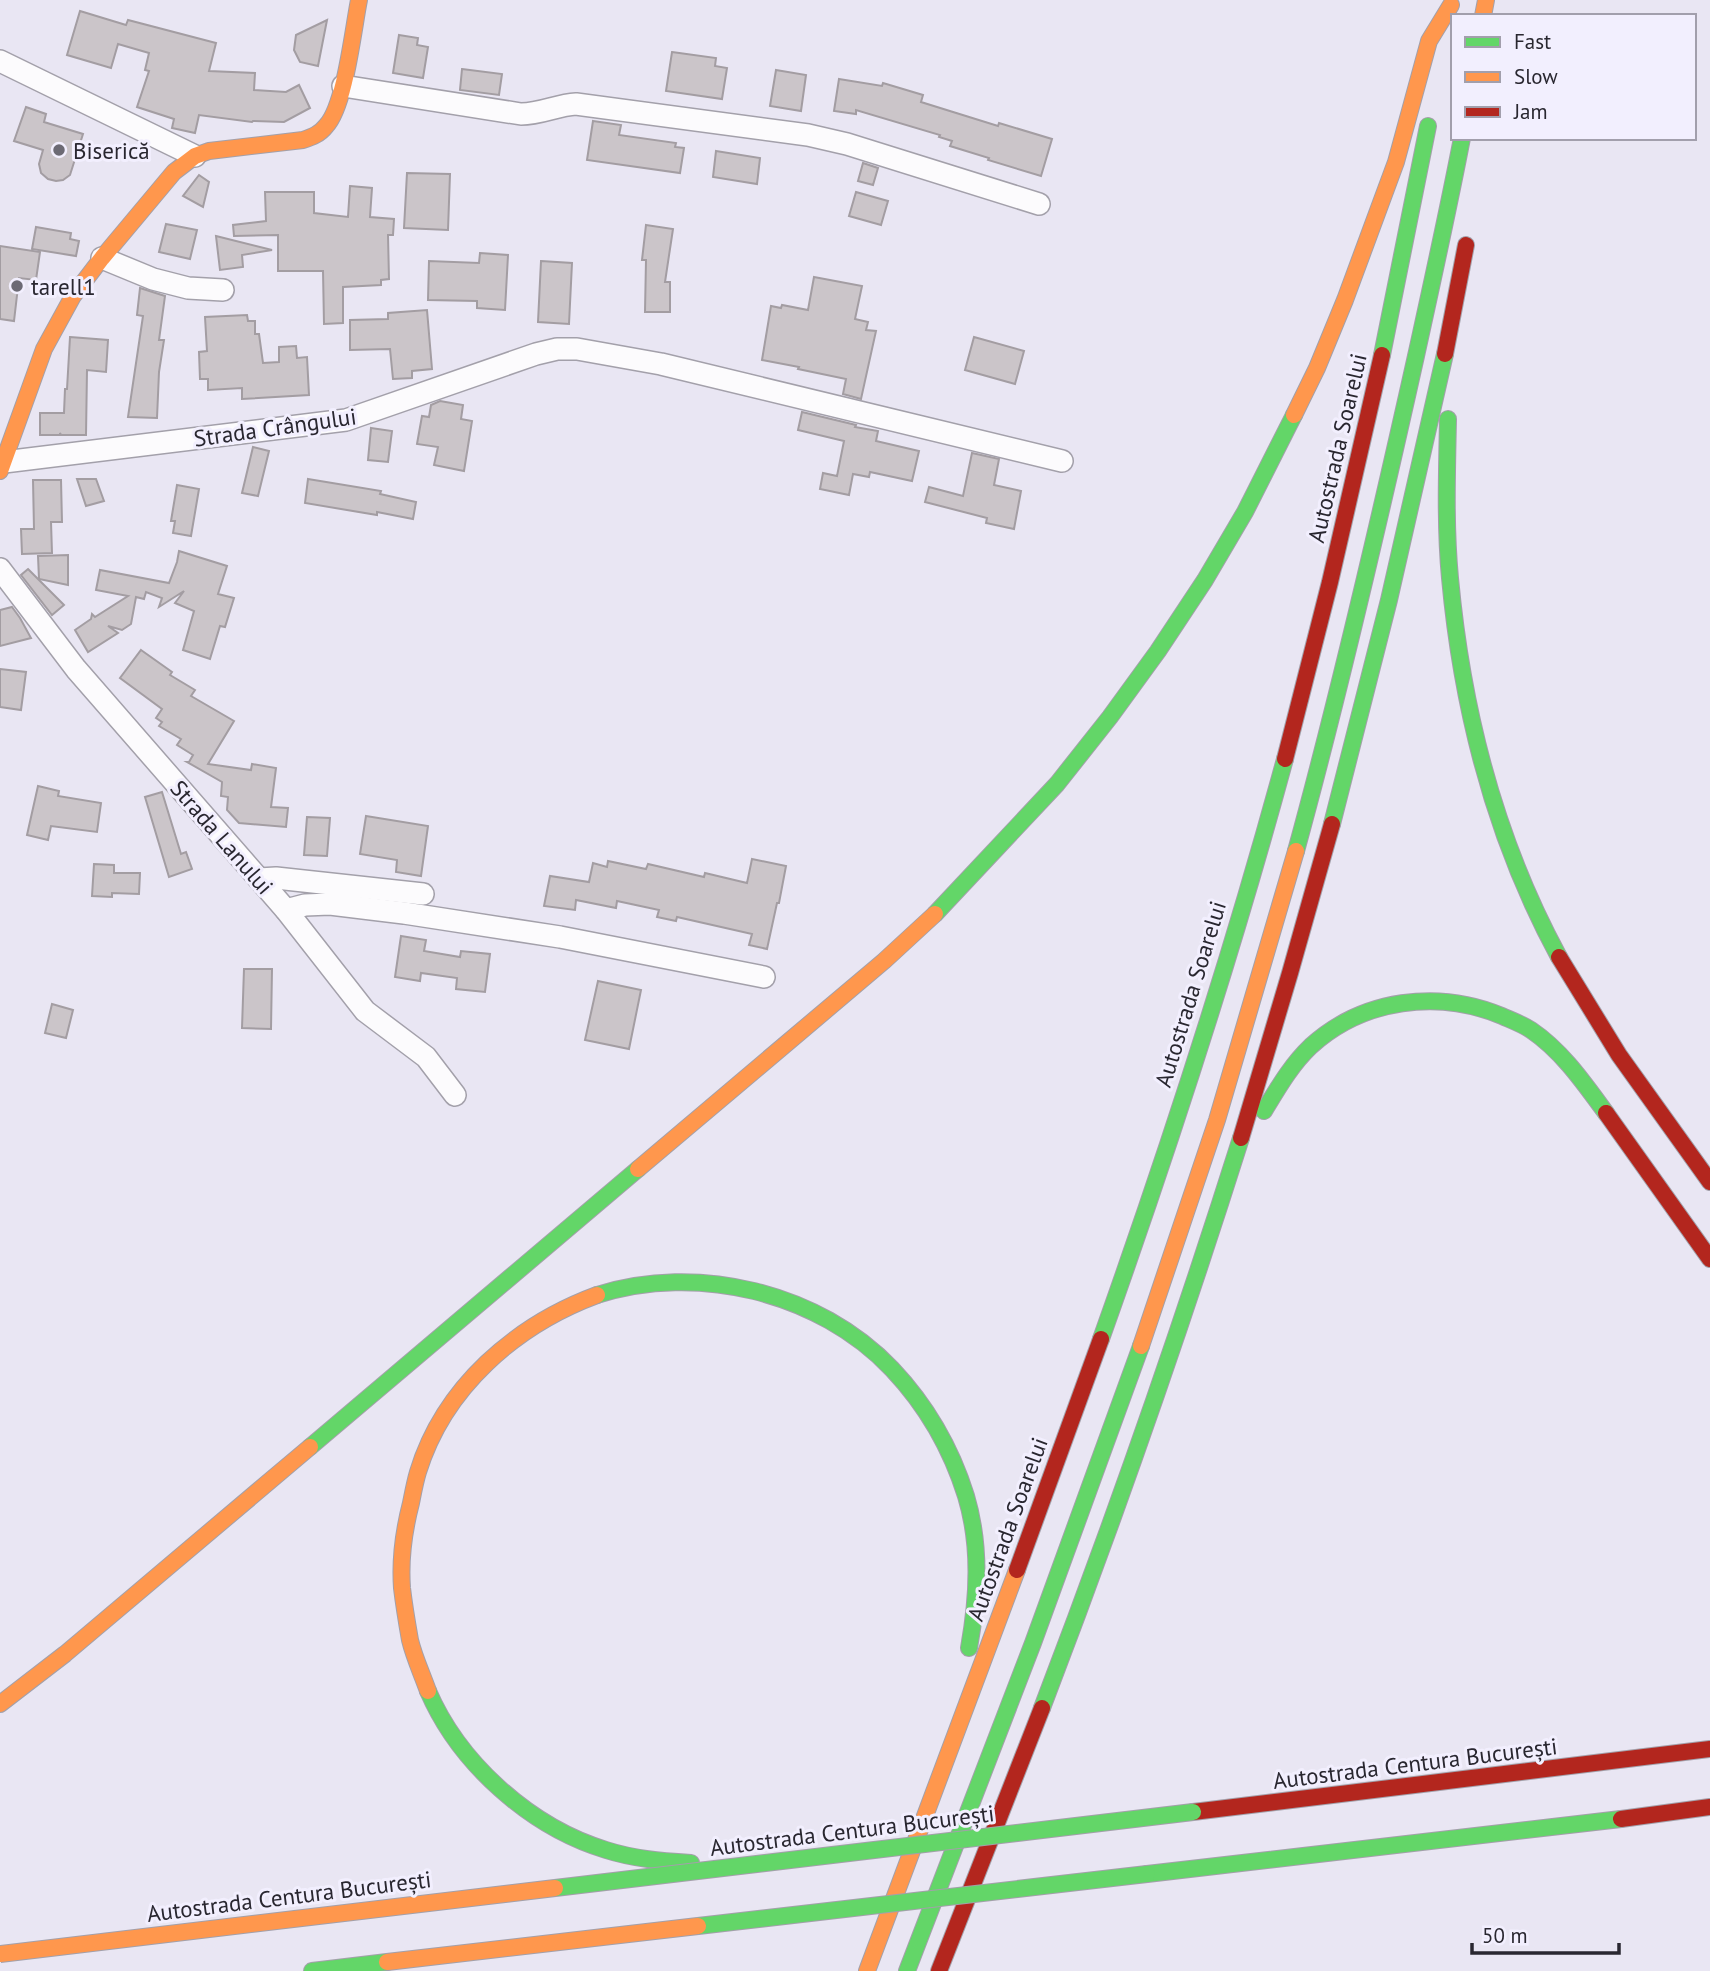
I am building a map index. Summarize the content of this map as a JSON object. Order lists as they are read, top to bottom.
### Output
{
  "streets": {
    "main road": ["Autostrada Soarelui", "Autostrada Centura București"],
    "street": ["Strada Crângului", "Strada Lanului"]
  },
  "places": ["Biserică", "tarell1"],
  "legend": ["Fast", "Slow", "Jam"],
  "scale_bar": "50 m"
}
